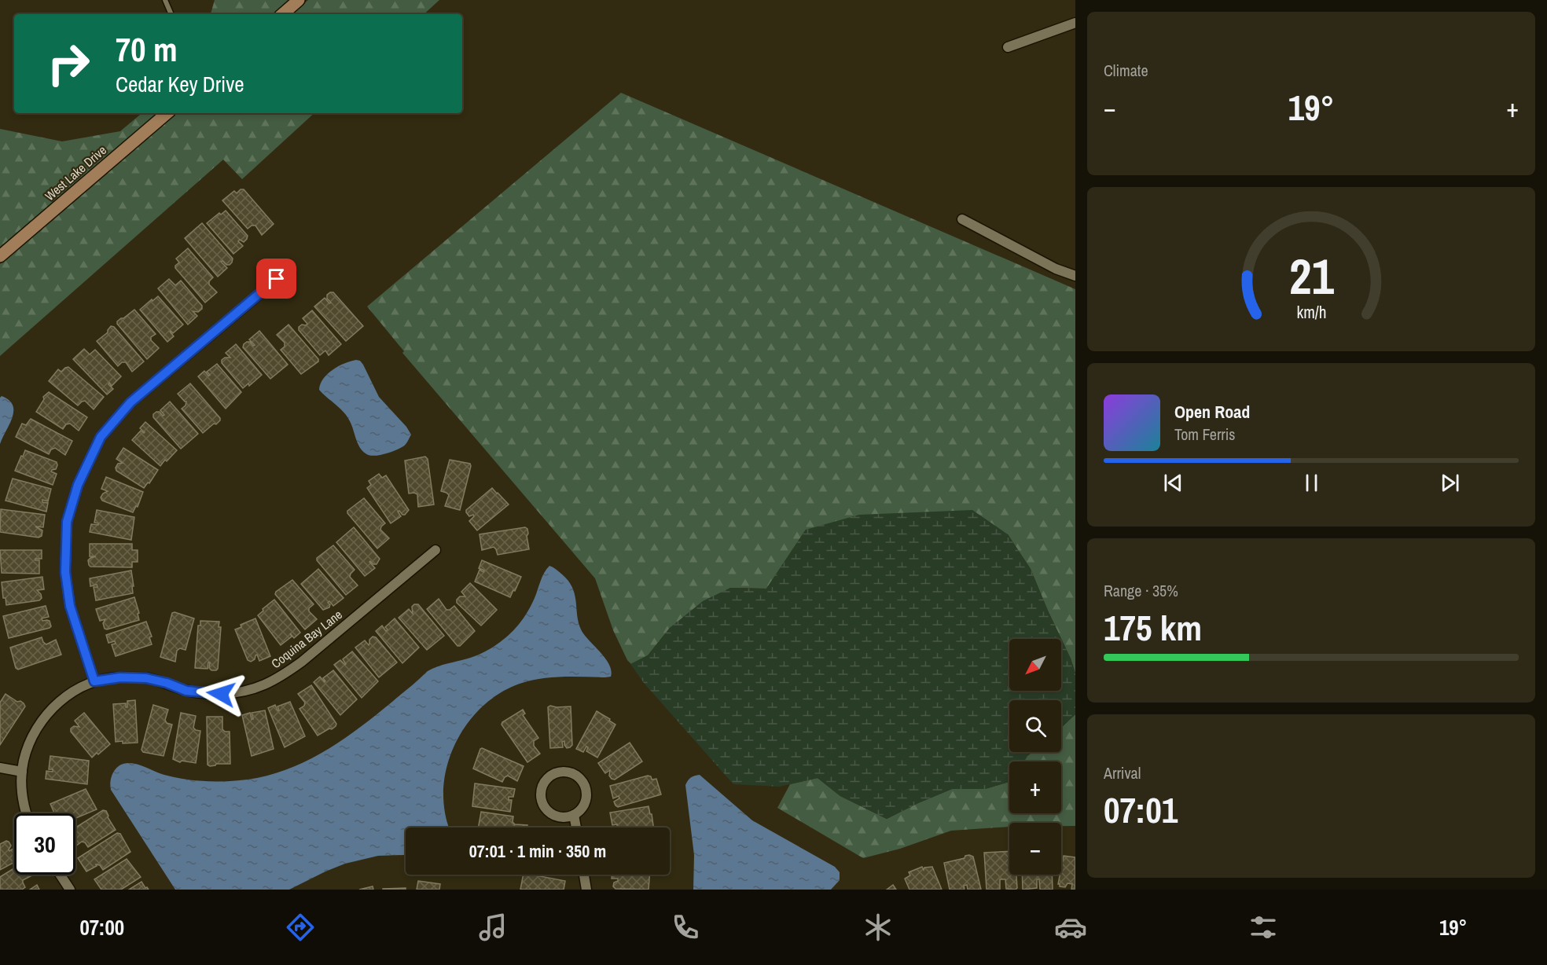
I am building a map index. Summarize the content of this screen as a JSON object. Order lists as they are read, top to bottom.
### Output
{
  "streets": {
    "street": ["West Lake Drive", "Coquina Bay Lane"]
  },
  "north": "bottom left",
  "page": {
    "tile": [
      "Climate",
      ["Range · 35%", "175 km"],
      ["Arrival", "07:01"]
    ],
    "turn": ["70 m", "Cedar Key Drive"],
    "heat": ["−", "19°", "+"],
    "song": ["Open Road", "Tom Ferris"],
    "map_buttons": ["+", "−"],
    "limit": "30",
    "trip": "07:01 · 1 min · 350 m",
    "tabs": ["07:00", "19°"],
    "gauge": ["21", "km/h"]
  }
}
